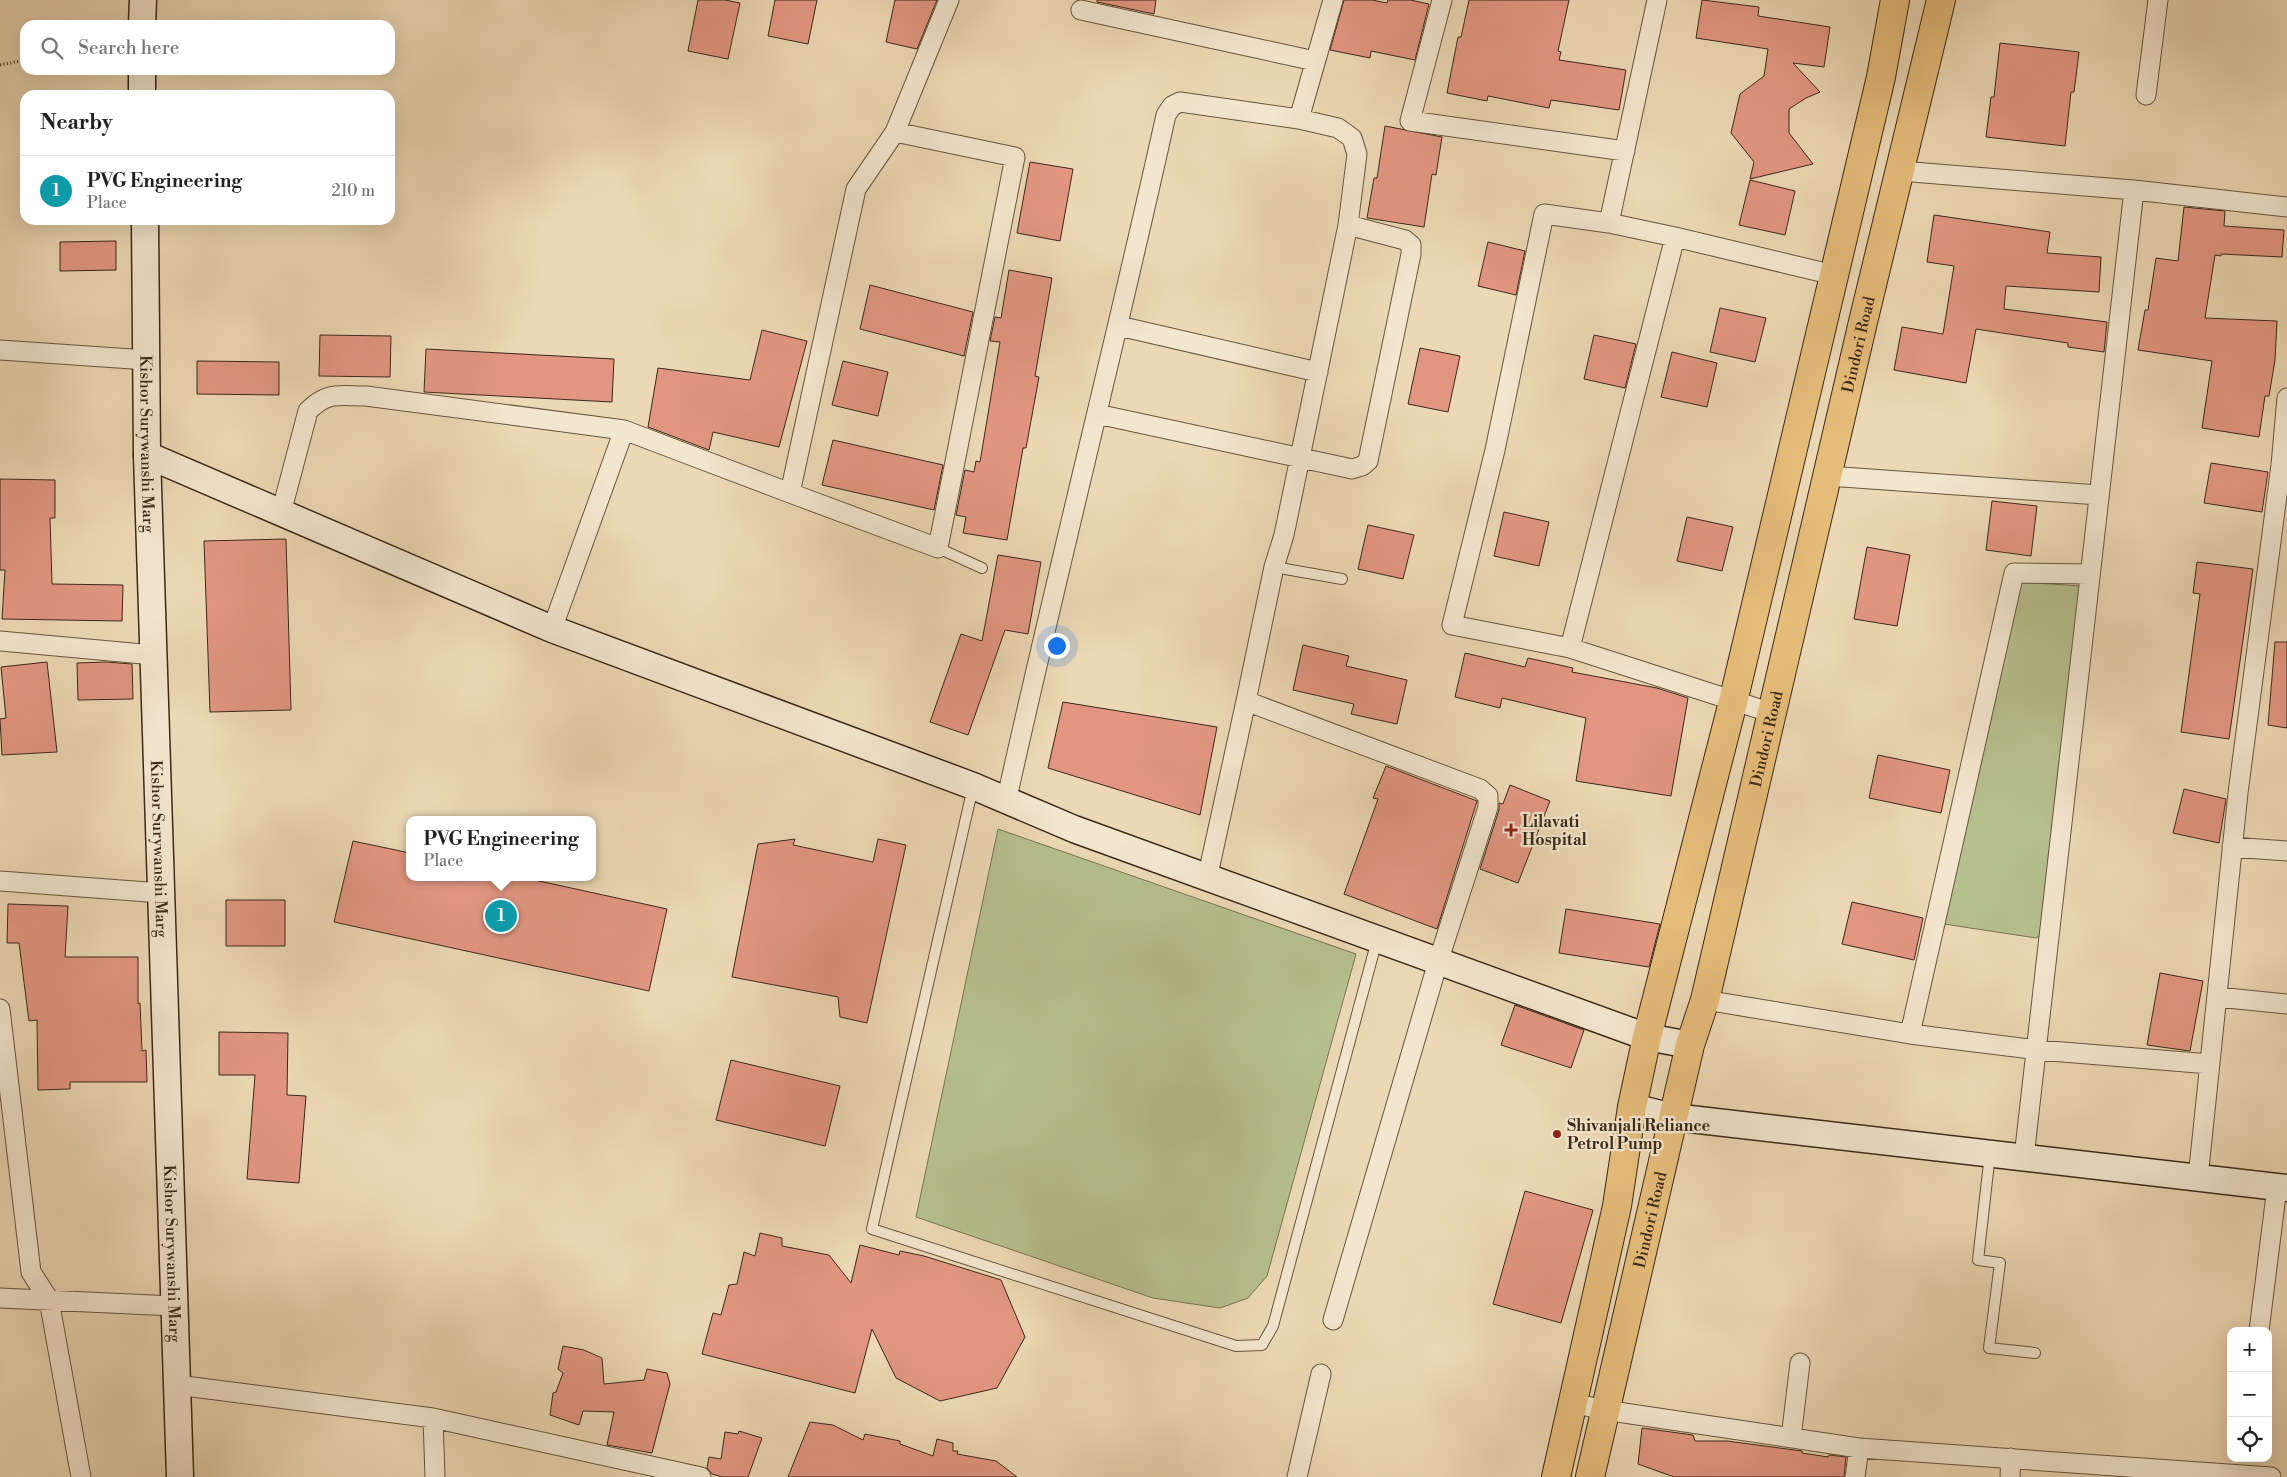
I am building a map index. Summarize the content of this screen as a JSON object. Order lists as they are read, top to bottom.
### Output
{
  "streets": {
    "main road": ["Dindori Road"],
    "street": ["Kishor Surywanshi Marg"]
  },
  "places": {
    "health": ["Lilavati Hospital"],
    "other": ["Shivanjali Reliance Petrol Pump"]
  },
  "page": {
    "search": "Search here",
    "heading": "Nearby",
    "list": [
      {
        "mark": "1",
        "name": "PVG Engineering",
        "note": "Place",
        "value": "210 m"
      }
    ],
    "popup": ["PVG Engineering", "Place"],
    "pins": "1",
    "map_buttons": ["+", "−"]
  }
}
